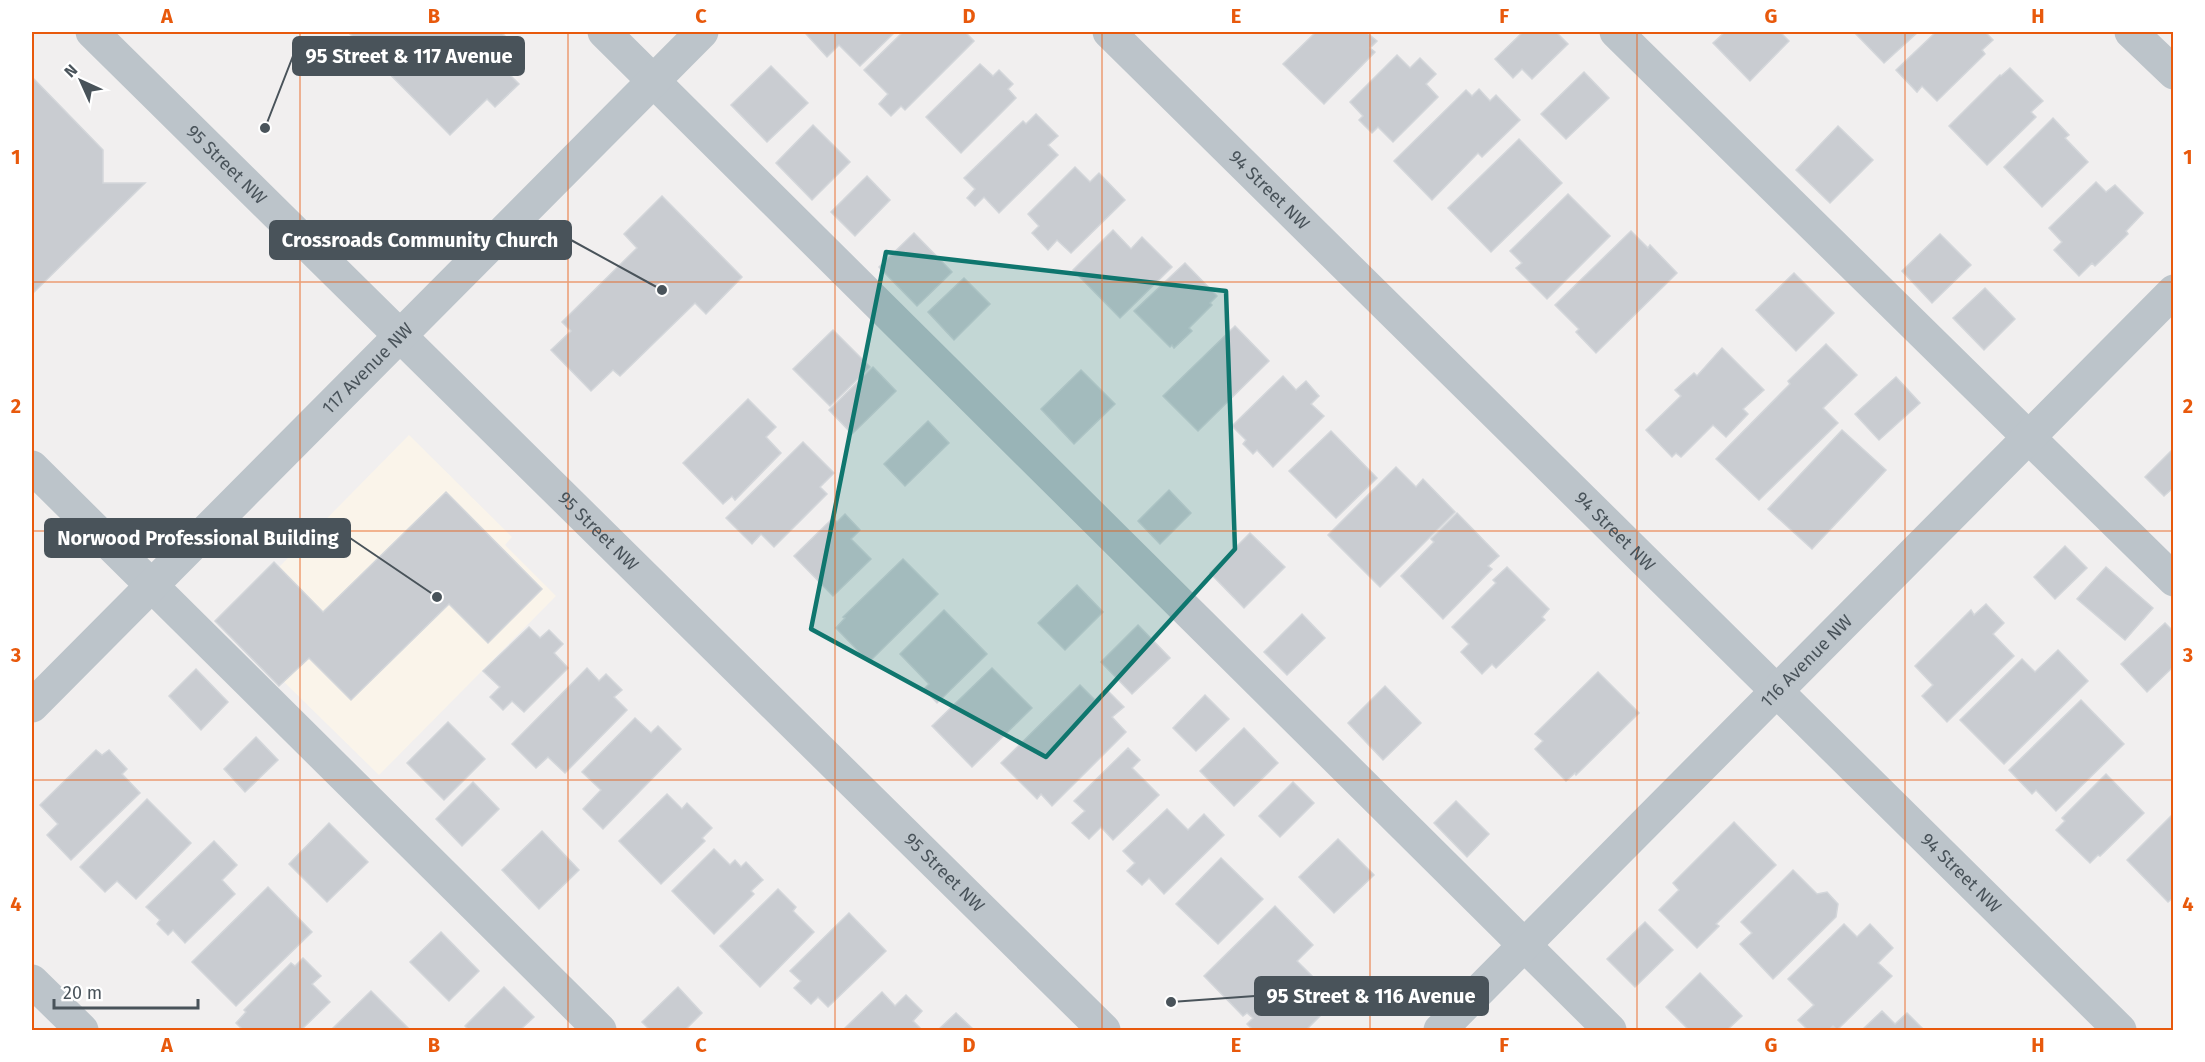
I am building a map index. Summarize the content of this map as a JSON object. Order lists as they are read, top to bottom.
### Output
{
  "streets": {
    "street": [
      "95 Street NW",
      "94 Street NW",
      "117 Avenue NW",
      "116 Avenue NW"
    ]
  },
  "crossings": [
    ["95 Street NW", "117 Avenue NW"],
    ["94 Street NW", "116 Avenue NW"]
  ],
  "places": [
    "95 Street & 117 Avenue",
    "Crossroads Community Church",
    "Norwood Professional Building",
    "95 Street & 116 Avenue"
  ],
  "scale_bar": "20 m",
  "north": "top left",
  "grid": {
    "columns": [
      "A",
      "B",
      "C",
      "D",
      "E",
      "F",
      "G",
      "H"
    ],
    "rows": [
      "1",
      "2",
      "3",
      "4"
    ]
  }
}
